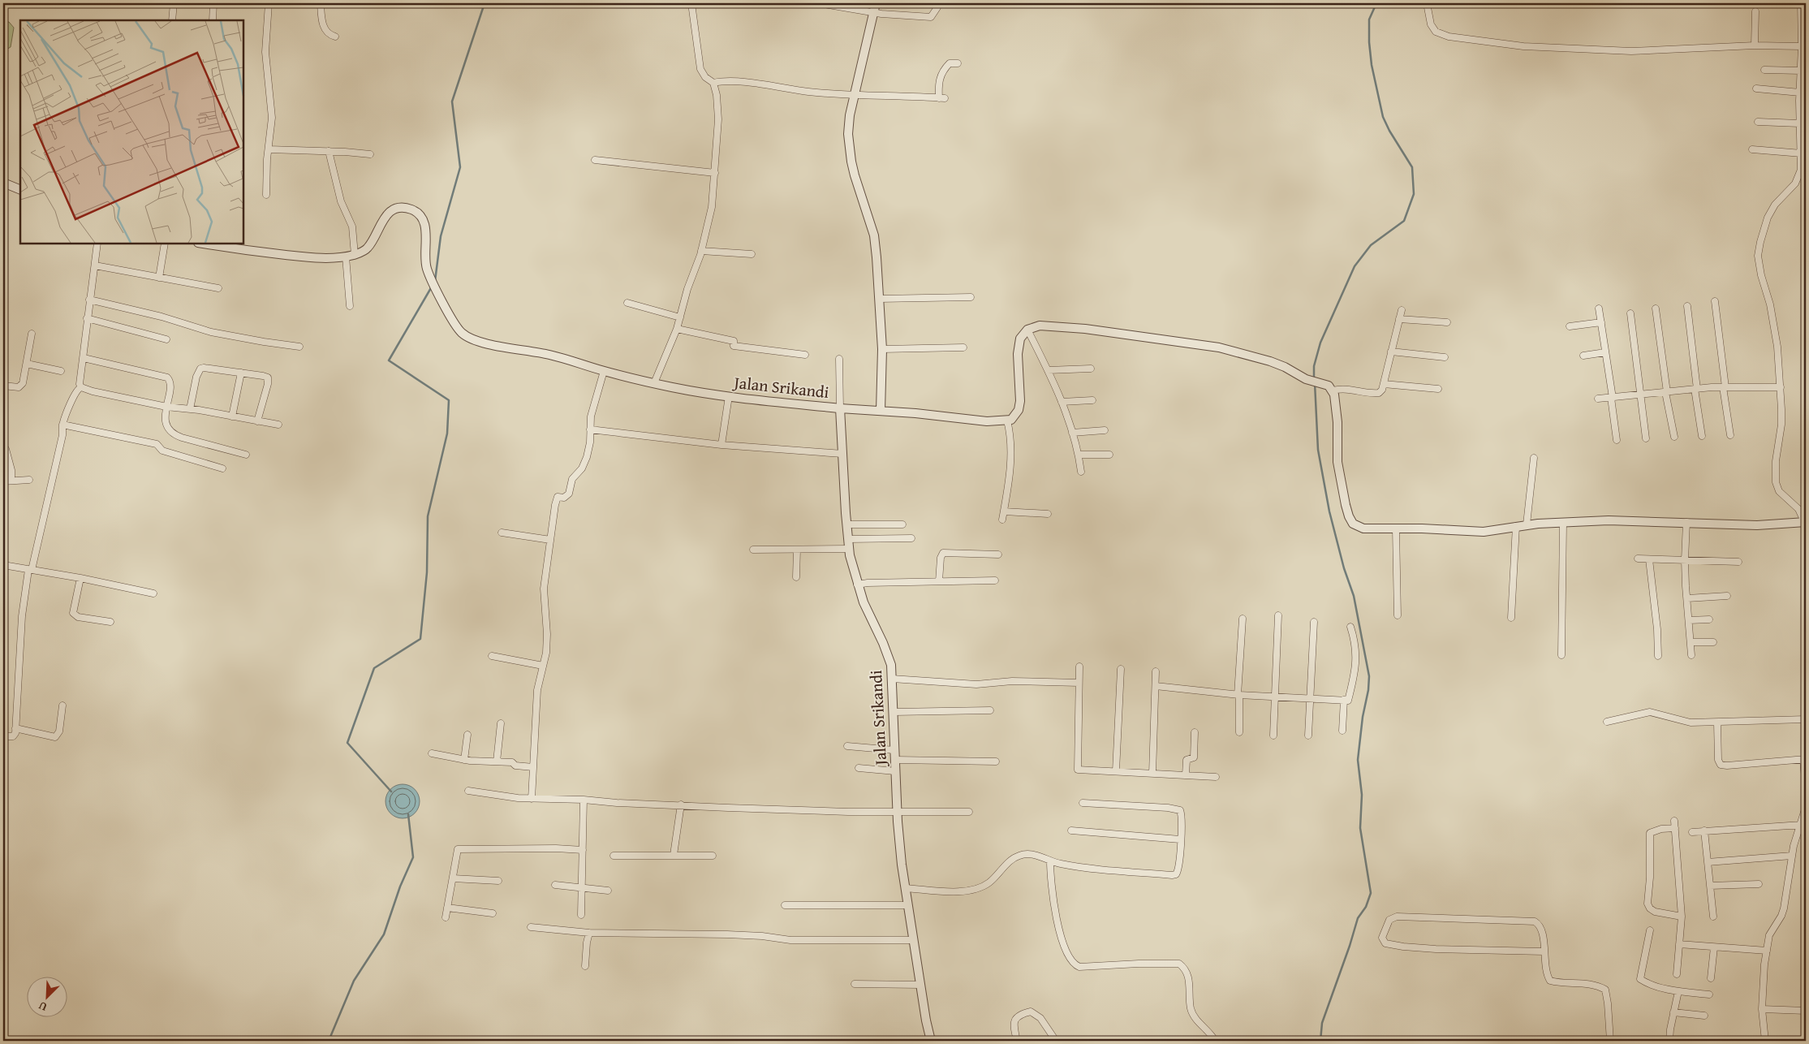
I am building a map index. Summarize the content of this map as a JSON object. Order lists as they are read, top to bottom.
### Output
{
  "streets": {
    "street": ["Jalan Srikandi"]
  },
  "north": "bottom left"
}
